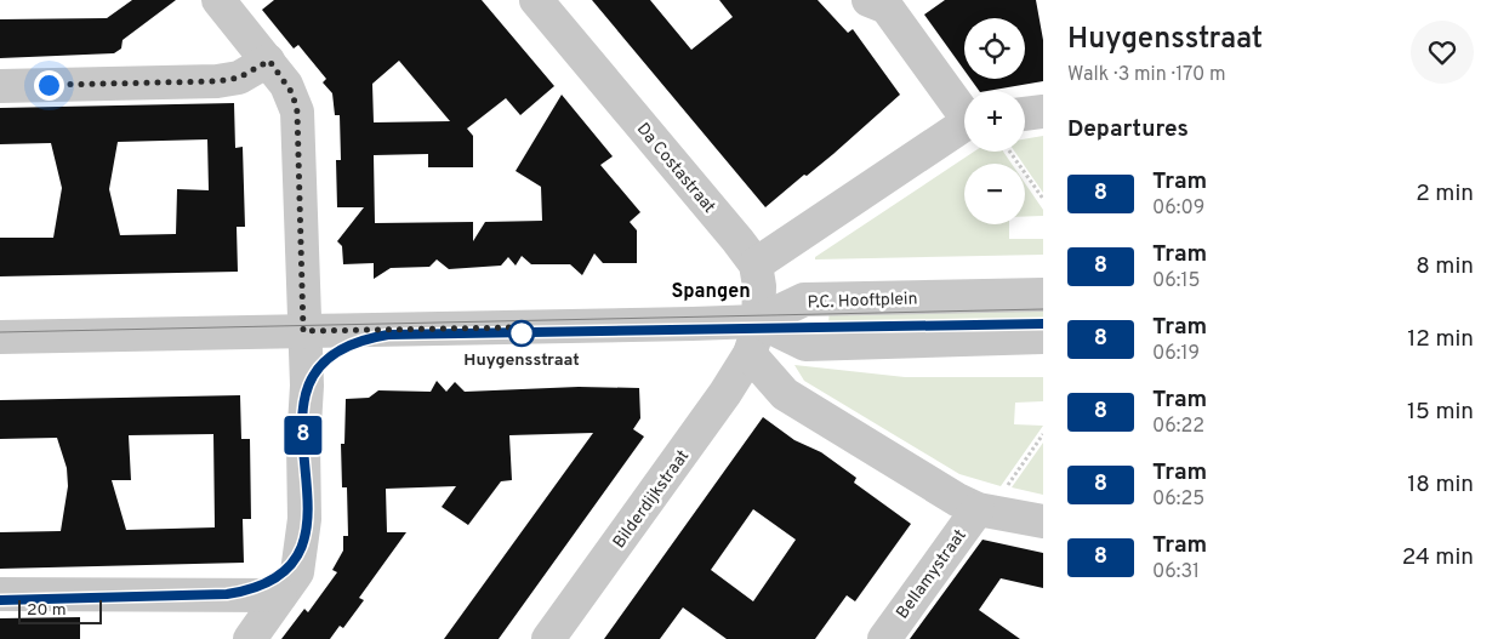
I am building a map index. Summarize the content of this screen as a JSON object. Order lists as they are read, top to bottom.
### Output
{
  "streets": {
    "street": [
      "Da Costastraat",
      "P.C. Hooftplein",
      "Bilderdijkstraat",
      "Bellamystraat"
    ]
  },
  "districts": ["Spangen"],
  "places": ["Huygensstraat"],
  "lines": ["tram line 8"],
  "scale_bar": "20 m",
  "page": {
    "on_map": "8",
    "heading": [
      ["Huygensstraat", "Walk · 3 min · 170 m"],
      "Departures"
    ],
    "map_buttons": ["+", "−"],
    "list": [
      {
        "mark": "8",
        "name": "Tram",
        "note": "06:09",
        "value": "2 min"
      },
      {
        "mark": "8",
        "name": "Tram",
        "note": "06:15",
        "value": "8 min"
      },
      {
        "mark": "8",
        "name": "Tram",
        "note": "06:19",
        "value": "12 min"
      },
      {
        "mark": "8",
        "name": "Tram",
        "note": "06:22",
        "value": "15 min"
      },
      {
        "mark": "8",
        "name": "Tram",
        "note": "06:25",
        "value": "18 min"
      },
      {
        "mark": "8",
        "name": "Tram",
        "note": "06:31",
        "value": "24 min"
      }
    ],
    "scale": "20 m"
  }
}
